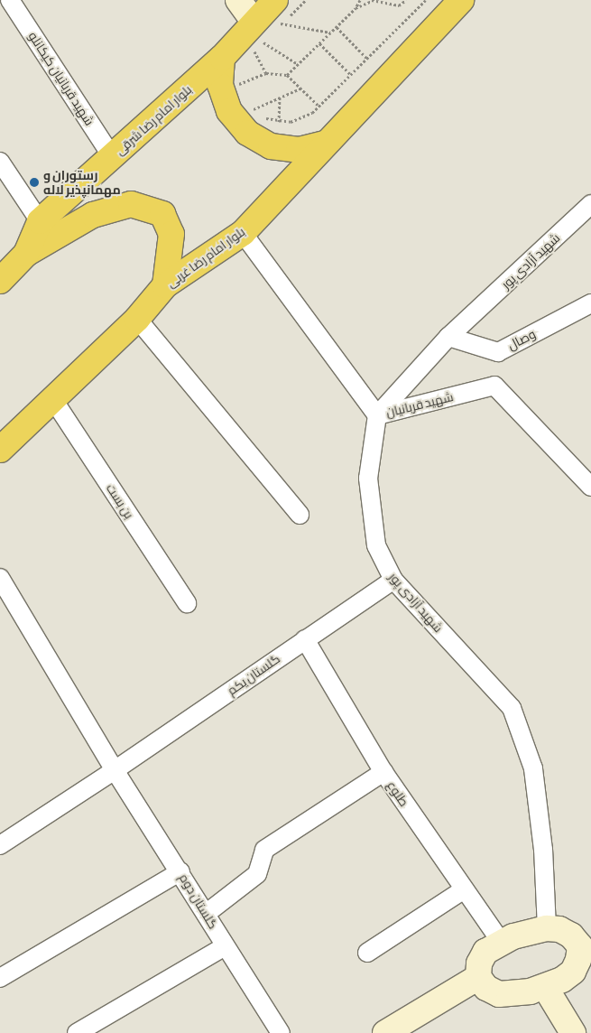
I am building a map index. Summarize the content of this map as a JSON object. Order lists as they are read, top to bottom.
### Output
{
  "streets": {
    "highway": ["بلوار امام رضا شرقی", "بلوار امام رضا غربی"],
    "street": [
      "شهید قربانیان کیکانلو",
      "شهید آزادی پور",
      "وصال",
      "شهید قربانیان",
      "بن بست",
      "گلستان یکم",
      "طلوع",
      "گلستان دوم"
    ]
  },
  "crossings": [
    ["شهید قربانیان کیکانلو", "بلوار امام رضا شرقی"],
    ["بلوار امام رضا غربی", "شهید قربانیان"],
    ["بلوار امام رضا غربی", "بن بست"],
    ["شهید آزادی پور", "وصال"],
    ["شهید آزادی پور", "شهید قربانیان"],
    ["شهید آزادی پور", "گلستان یکم"],
    ["گلستان یکم", "طلوع"],
    ["گلستان یکم", "گلستان دوم"]
  ],
  "places": ["رستوران و مهمانپذیر لاله"]
}
